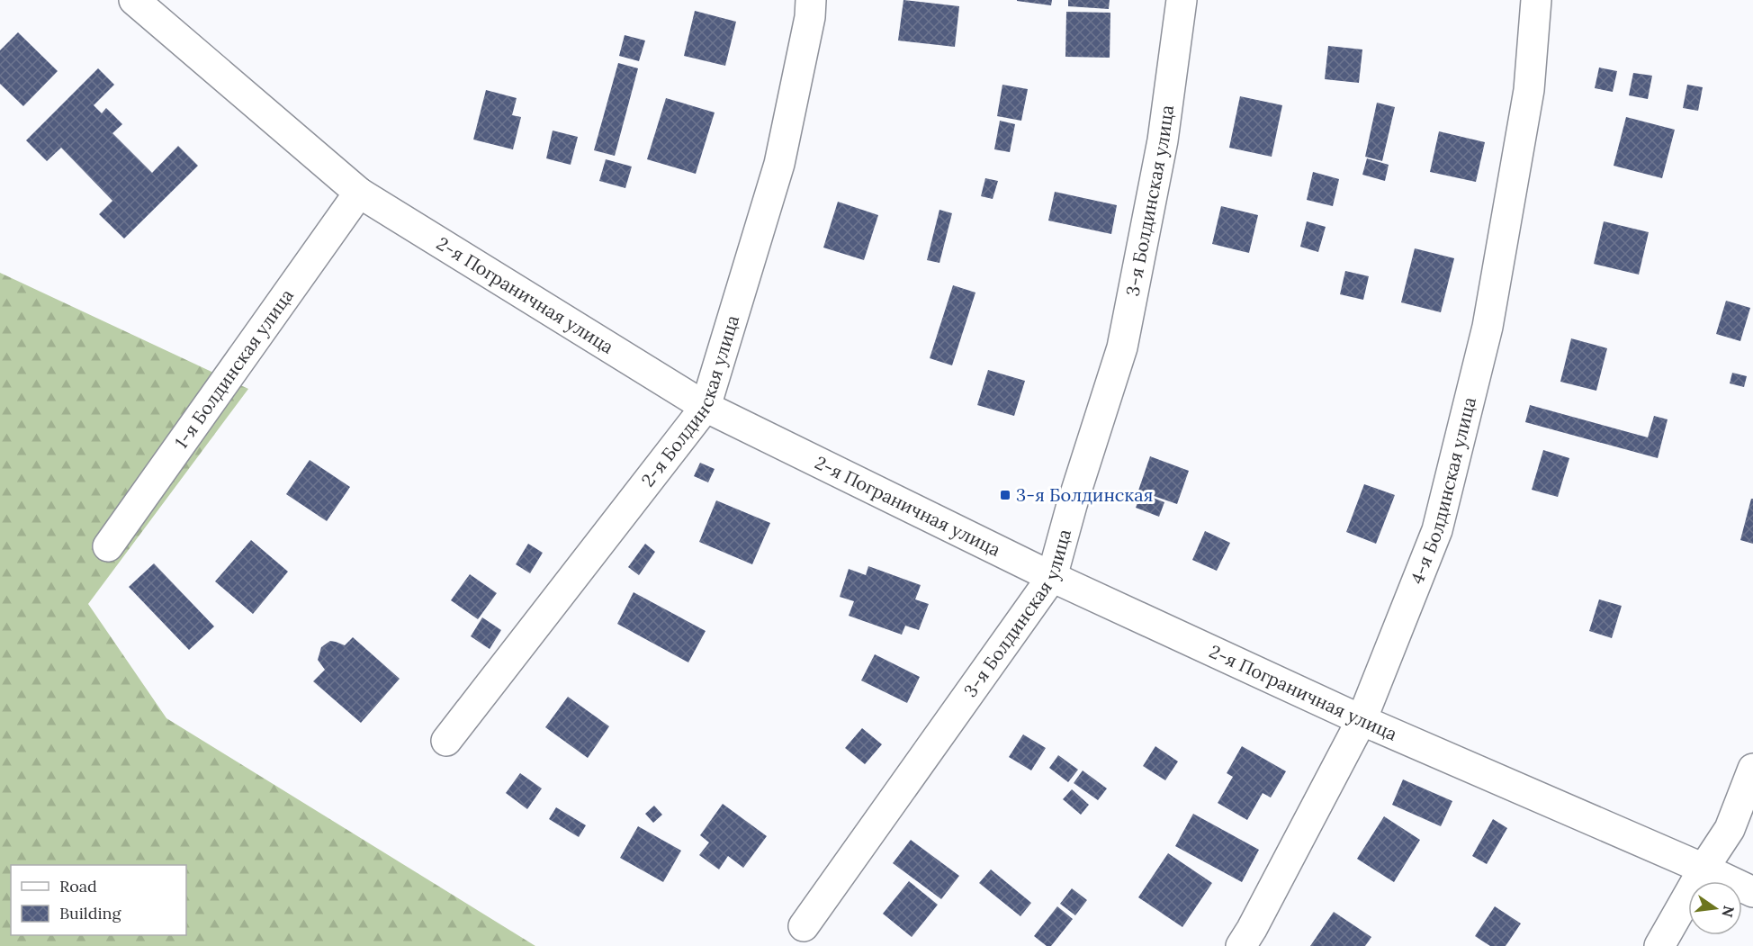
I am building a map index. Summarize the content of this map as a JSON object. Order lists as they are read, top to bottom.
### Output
{
  "streets": {
    "street": [
      "3-я Болдинская улица",
      "2-я Пограничная улица",
      "1-я Болдинская улица",
      "2-я Болдинская улица",
      "4-я Болдинская улица"
    ]
  },
  "crossings": [
    ["3-я Болдинская улица", "2-я Пограничная улица"],
    ["2-я Пограничная улица", "1-я Болдинская улица"],
    ["2-я Пограничная улица", "2-я Болдинская улица"],
    ["2-я Пограничная улица", "4-я Болдинская улица"]
  ],
  "places": {
    "transit": ["3-я Болдинская"]
  },
  "legend": ["Road", "Building"],
  "north": "right"
}
